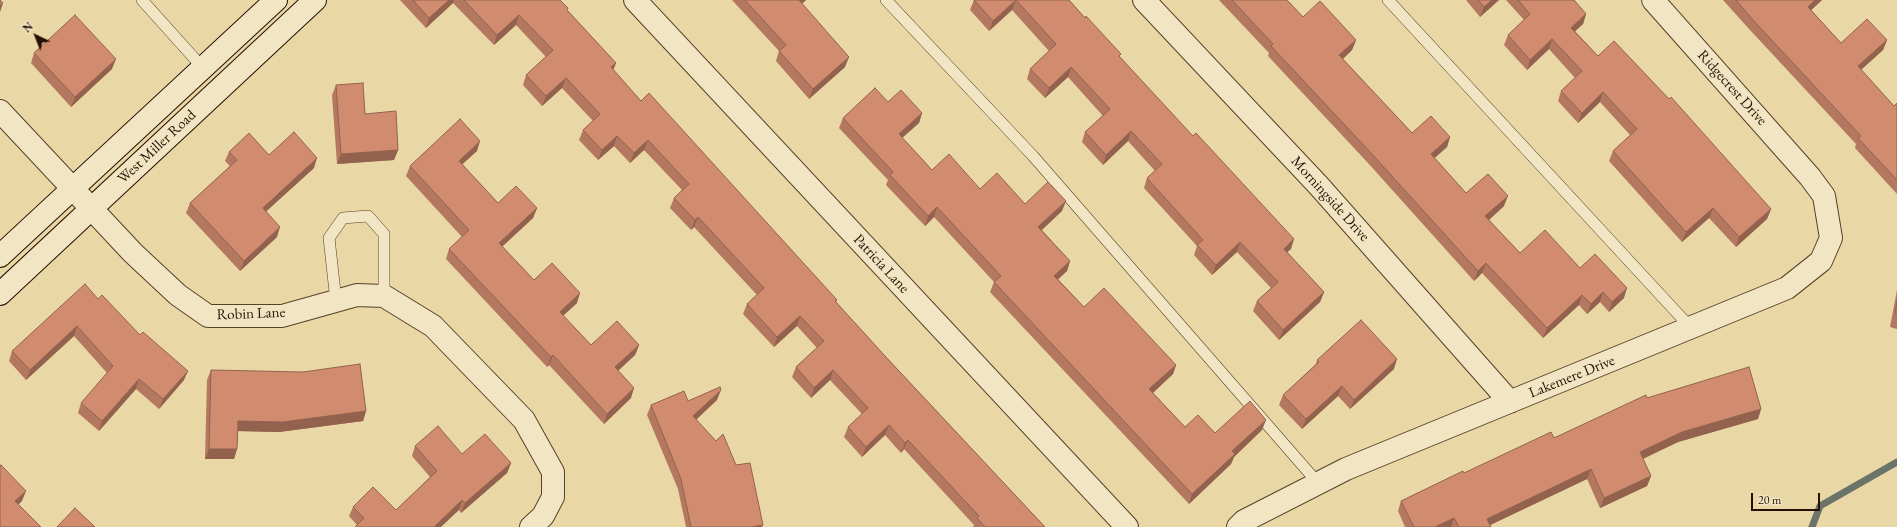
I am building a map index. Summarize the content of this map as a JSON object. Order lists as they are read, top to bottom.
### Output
{
  "streets": {
    "street": [
      "Ridgecrest Drive",
      "West Miller Road",
      "Morningside Drive",
      "Patricia Lane",
      "Robin Lane",
      "Lakemere Drive"
    ]
  },
  "crossings": [
    ["Ridgecrest Drive", "Lakemere Drive"],
    ["West Miller Road", "Robin Lane"],
    ["Morningside Drive", "Lakemere Drive"]
  ],
  "scale_bar": "20 m",
  "north": "top left"
}
